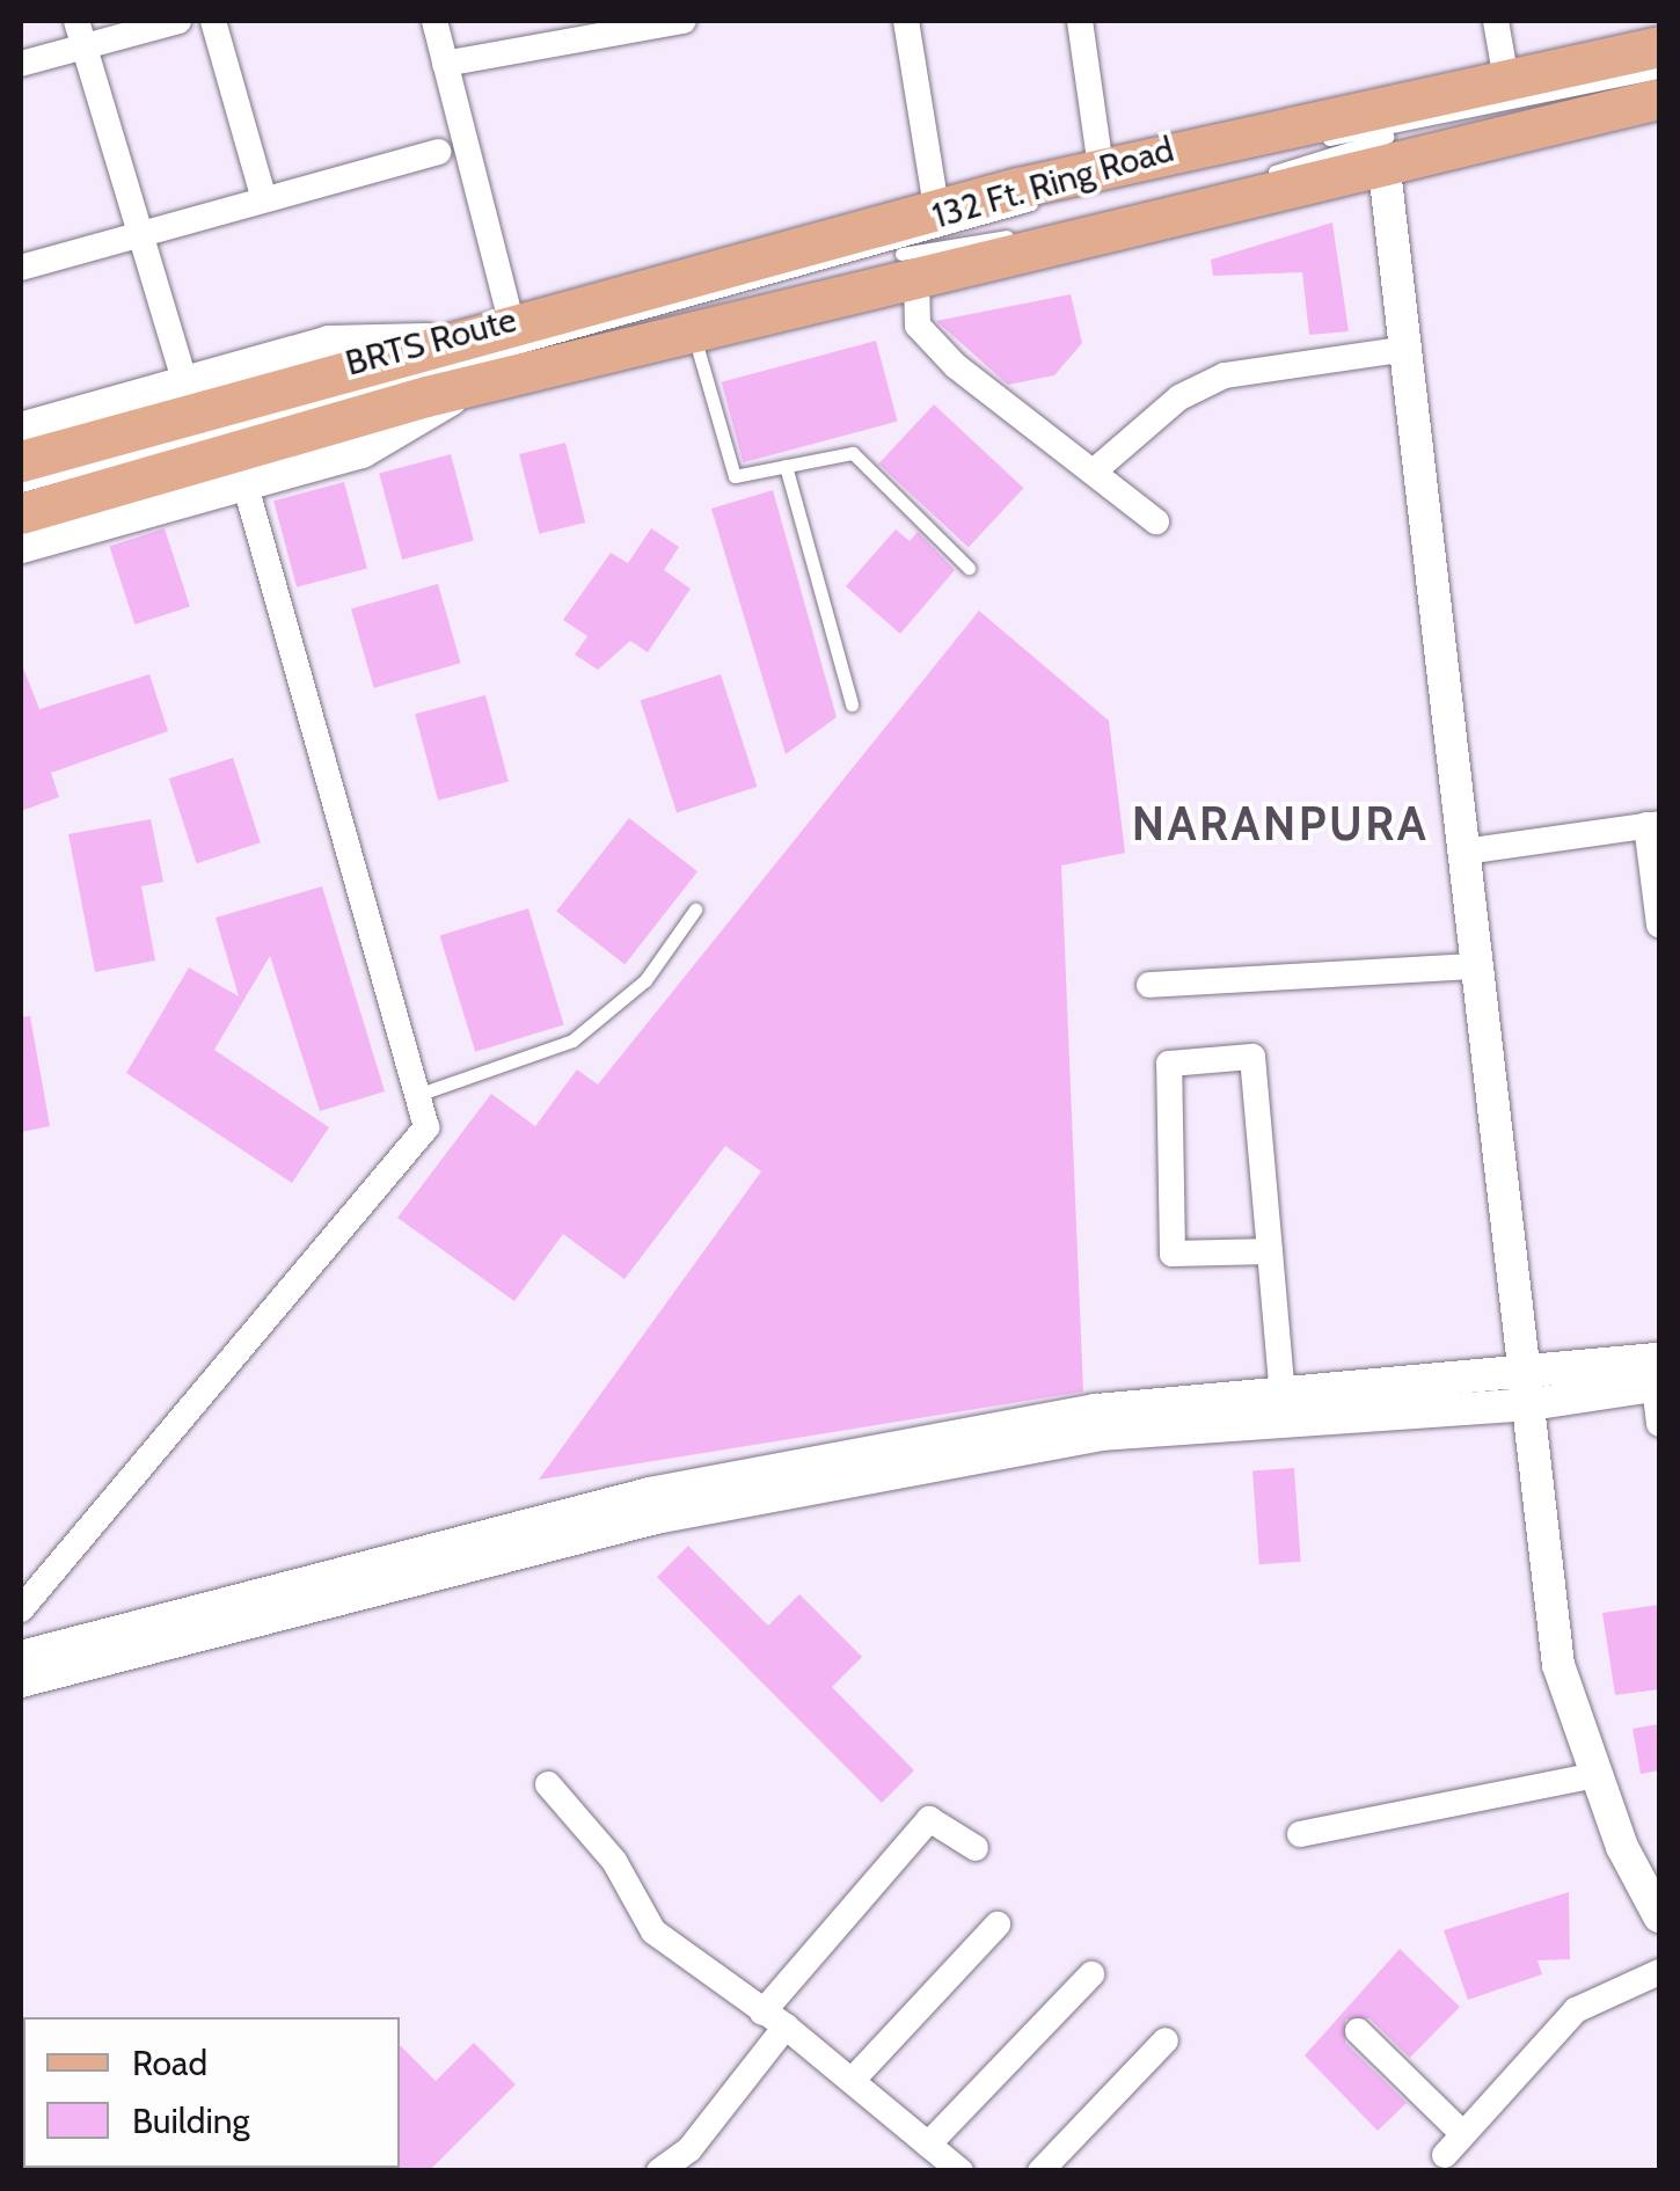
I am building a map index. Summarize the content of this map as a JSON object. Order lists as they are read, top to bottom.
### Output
{
  "streets": {
    "main road": ["132 Ft. Ring Road"],
    "lane": ["BRTS Route"]
  },
  "districts": ["NARANPURA"],
  "legend": ["Road", "Building"]
}
